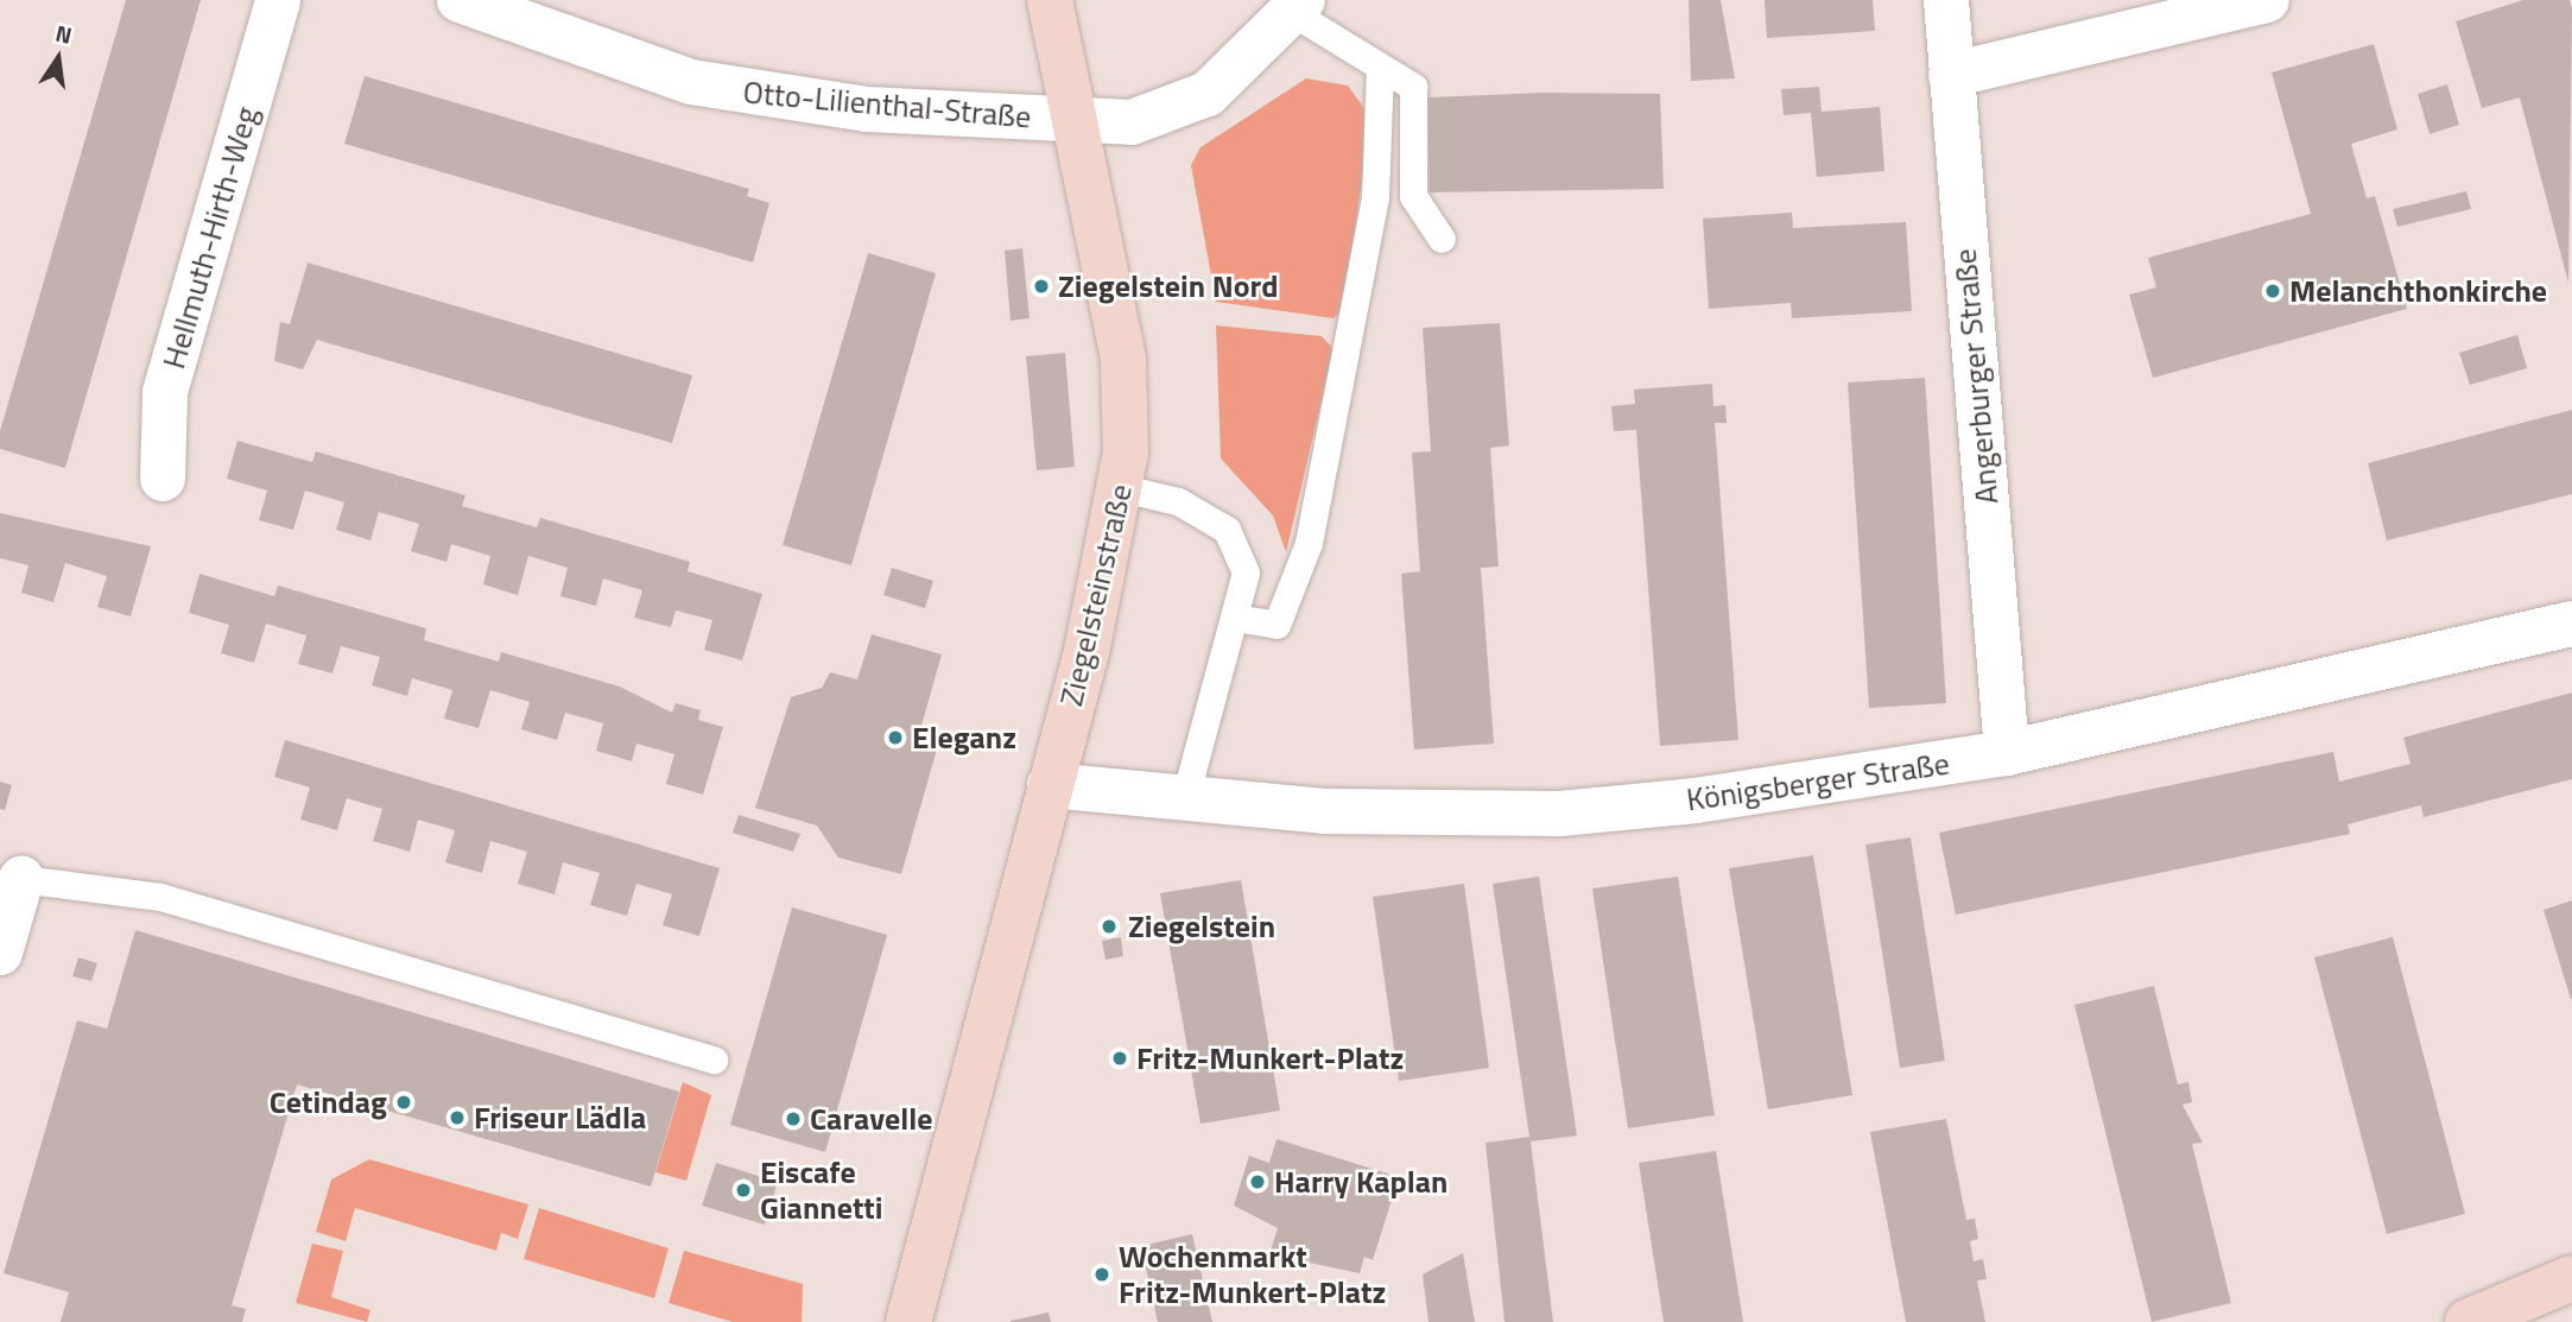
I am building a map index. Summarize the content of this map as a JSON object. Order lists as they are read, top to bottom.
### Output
{
  "streets": {
    "street": [
      "Otto-Lilienthal-Straße",
      "Hellmuth-Hirth-Weg",
      "Angerburger Straße",
      "Ziegelsteinstraße",
      "Königsberger Straße"
    ]
  },
  "crossings": [
    ["Otto-Lilienthal-Straße", "Ziegelsteinstraße"],
    ["Angerburger Straße", "Königsberger Straße"],
    ["Ziegelsteinstraße", "Königsberger Straße"]
  ],
  "places": [
    "Ziegelstein Nord",
    "Melanchthonkirche",
    "Eleganz",
    "Ziegelstein",
    "Fritz-Munkert-Platz",
    "Cetindag",
    "Friseur Lädla",
    "Caravelle",
    "Harry Kaplan",
    "Eiscafe Giannetti",
    "Wochenmarkt Fritz-Munkert-Platz"
  ],
  "north": "top"
}
